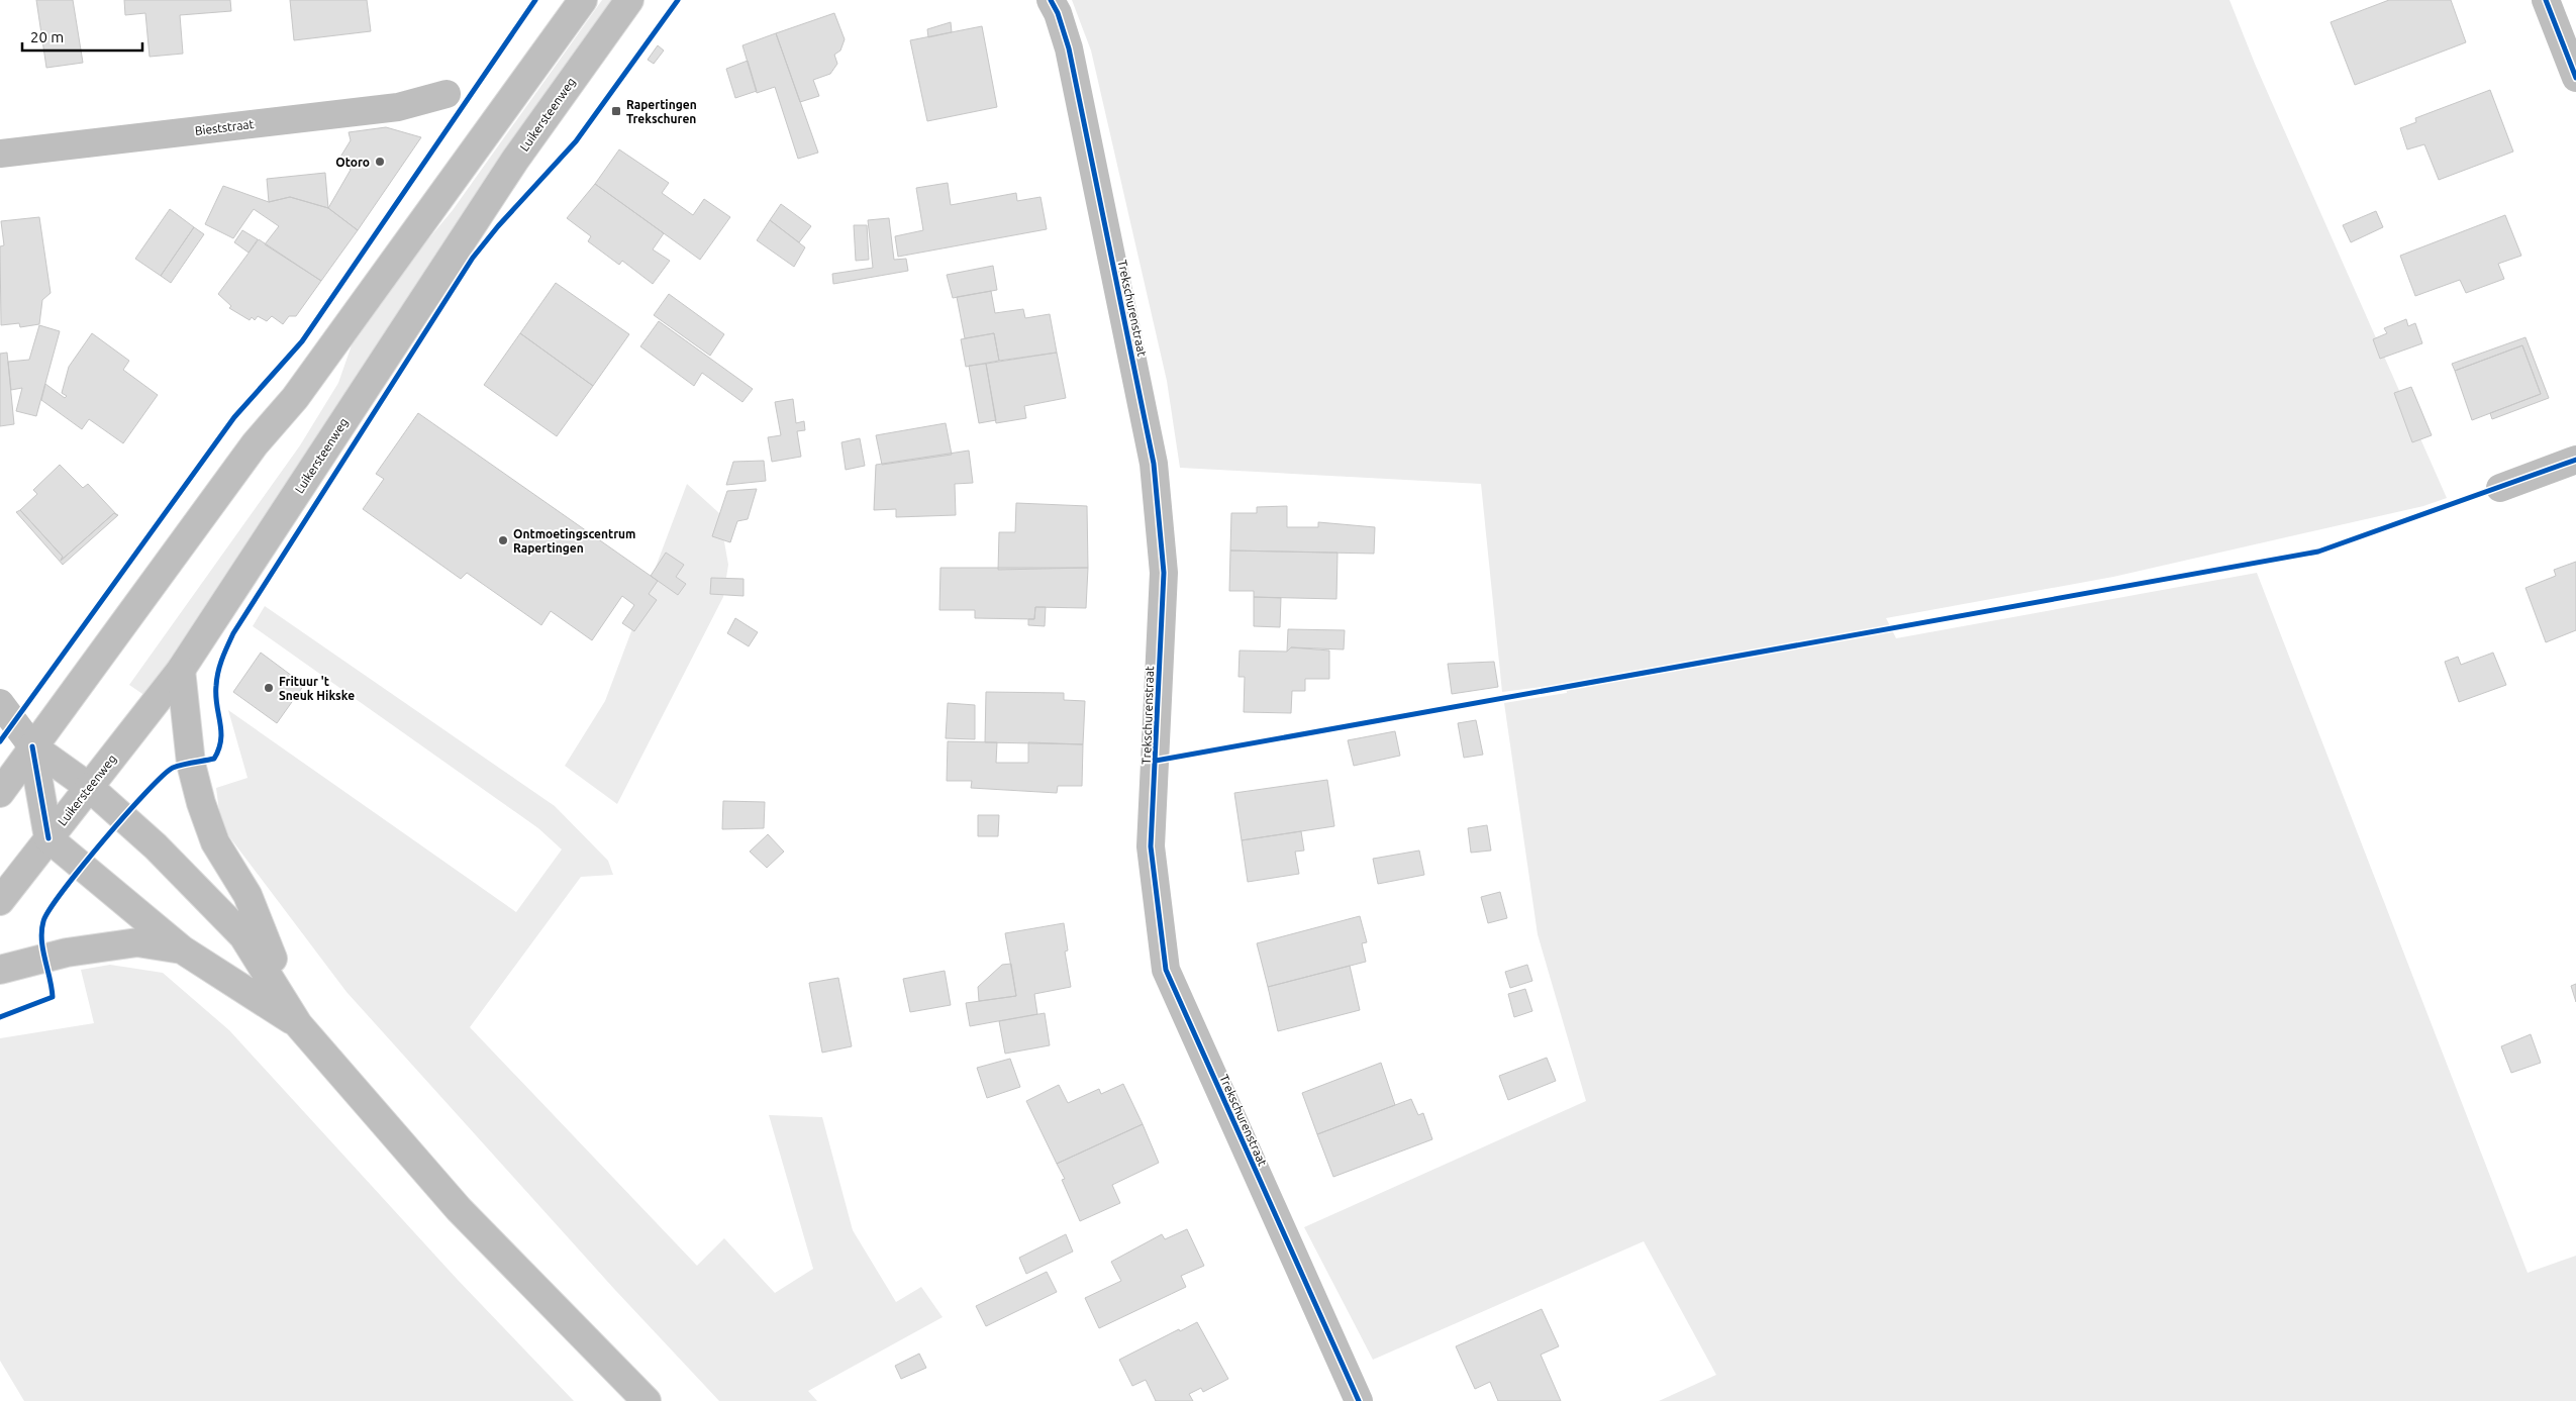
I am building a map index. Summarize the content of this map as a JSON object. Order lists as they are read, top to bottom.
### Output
{
  "streets": {
    "main road": ["Luikersteenweg", "Bieststraat", "Trekschurenstraat"]
  },
  "places": {
    "transit": ["Rapertingen Trekschuren"],
    "other": ["Otoro", "Ontmoetingscentrum Rapertingen", "Frituur 't Sneuk Hikske"]
  },
  "scale_bar": "20 m"
}
